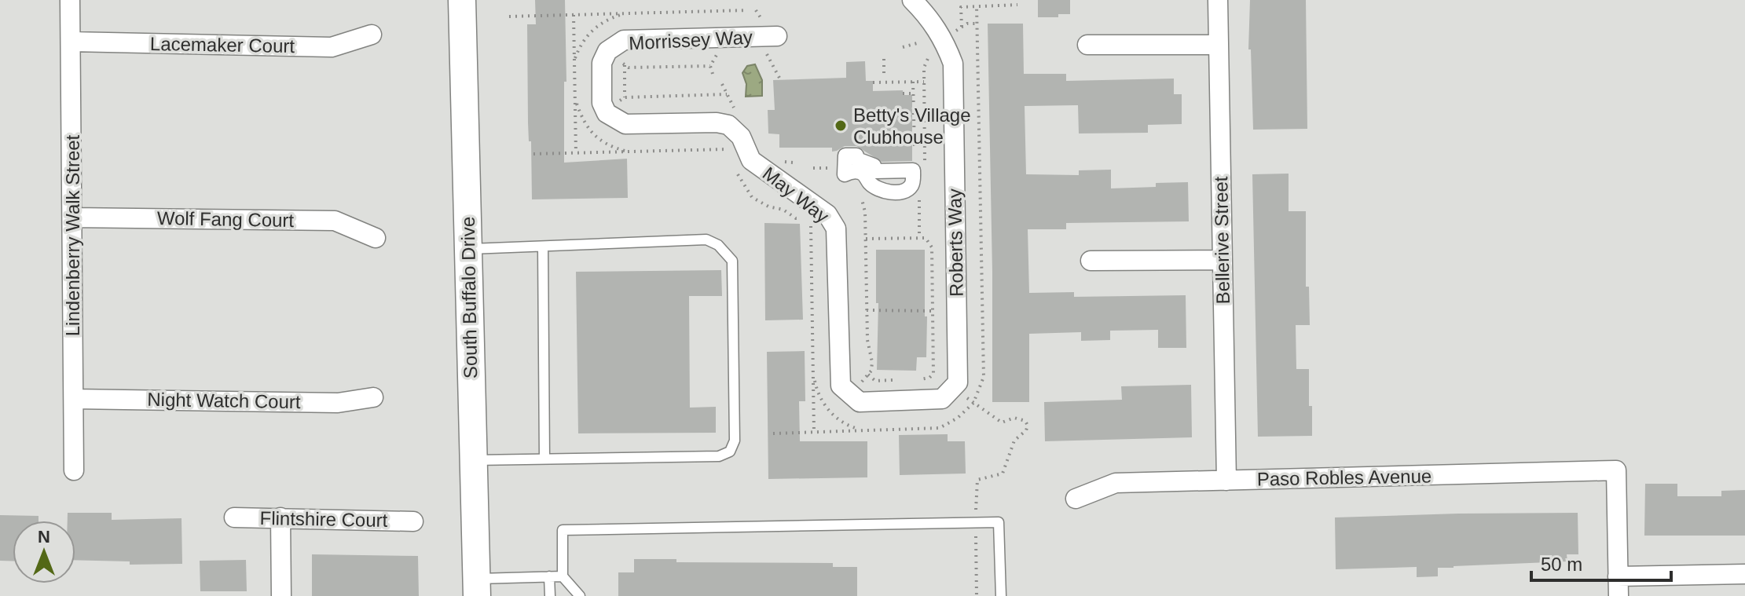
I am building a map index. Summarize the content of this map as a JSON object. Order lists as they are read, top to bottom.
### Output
{
  "streets": {
    "main road": ["South Buffalo Drive"],
    "street": [
      "Morrissey Way",
      "Lacemaker Court",
      "May Way",
      "Wolf Fang Court",
      "Lindenberry Walk Street",
      "Bellerive Street",
      "Roberts Way",
      "Night Watch Court",
      "Paso Robles Avenue",
      "Flintshire Court"
    ]
  },
  "crossings": [
    ["Morrissey Way", "May Way"],
    ["Lacemaker Court", "Lindenberry Walk Street"],
    ["May Way", "Roberts Way"],
    ["Wolf Fang Court", "Lindenberry Walk Street"],
    ["Lindenberry Walk Street", "Night Watch Court"],
    ["Bellerive Street", "Paso Robles Avenue"]
  ],
  "places": ["Betty's Village Clubhouse"],
  "scale_bar": "50 m",
  "north": "top"
}
